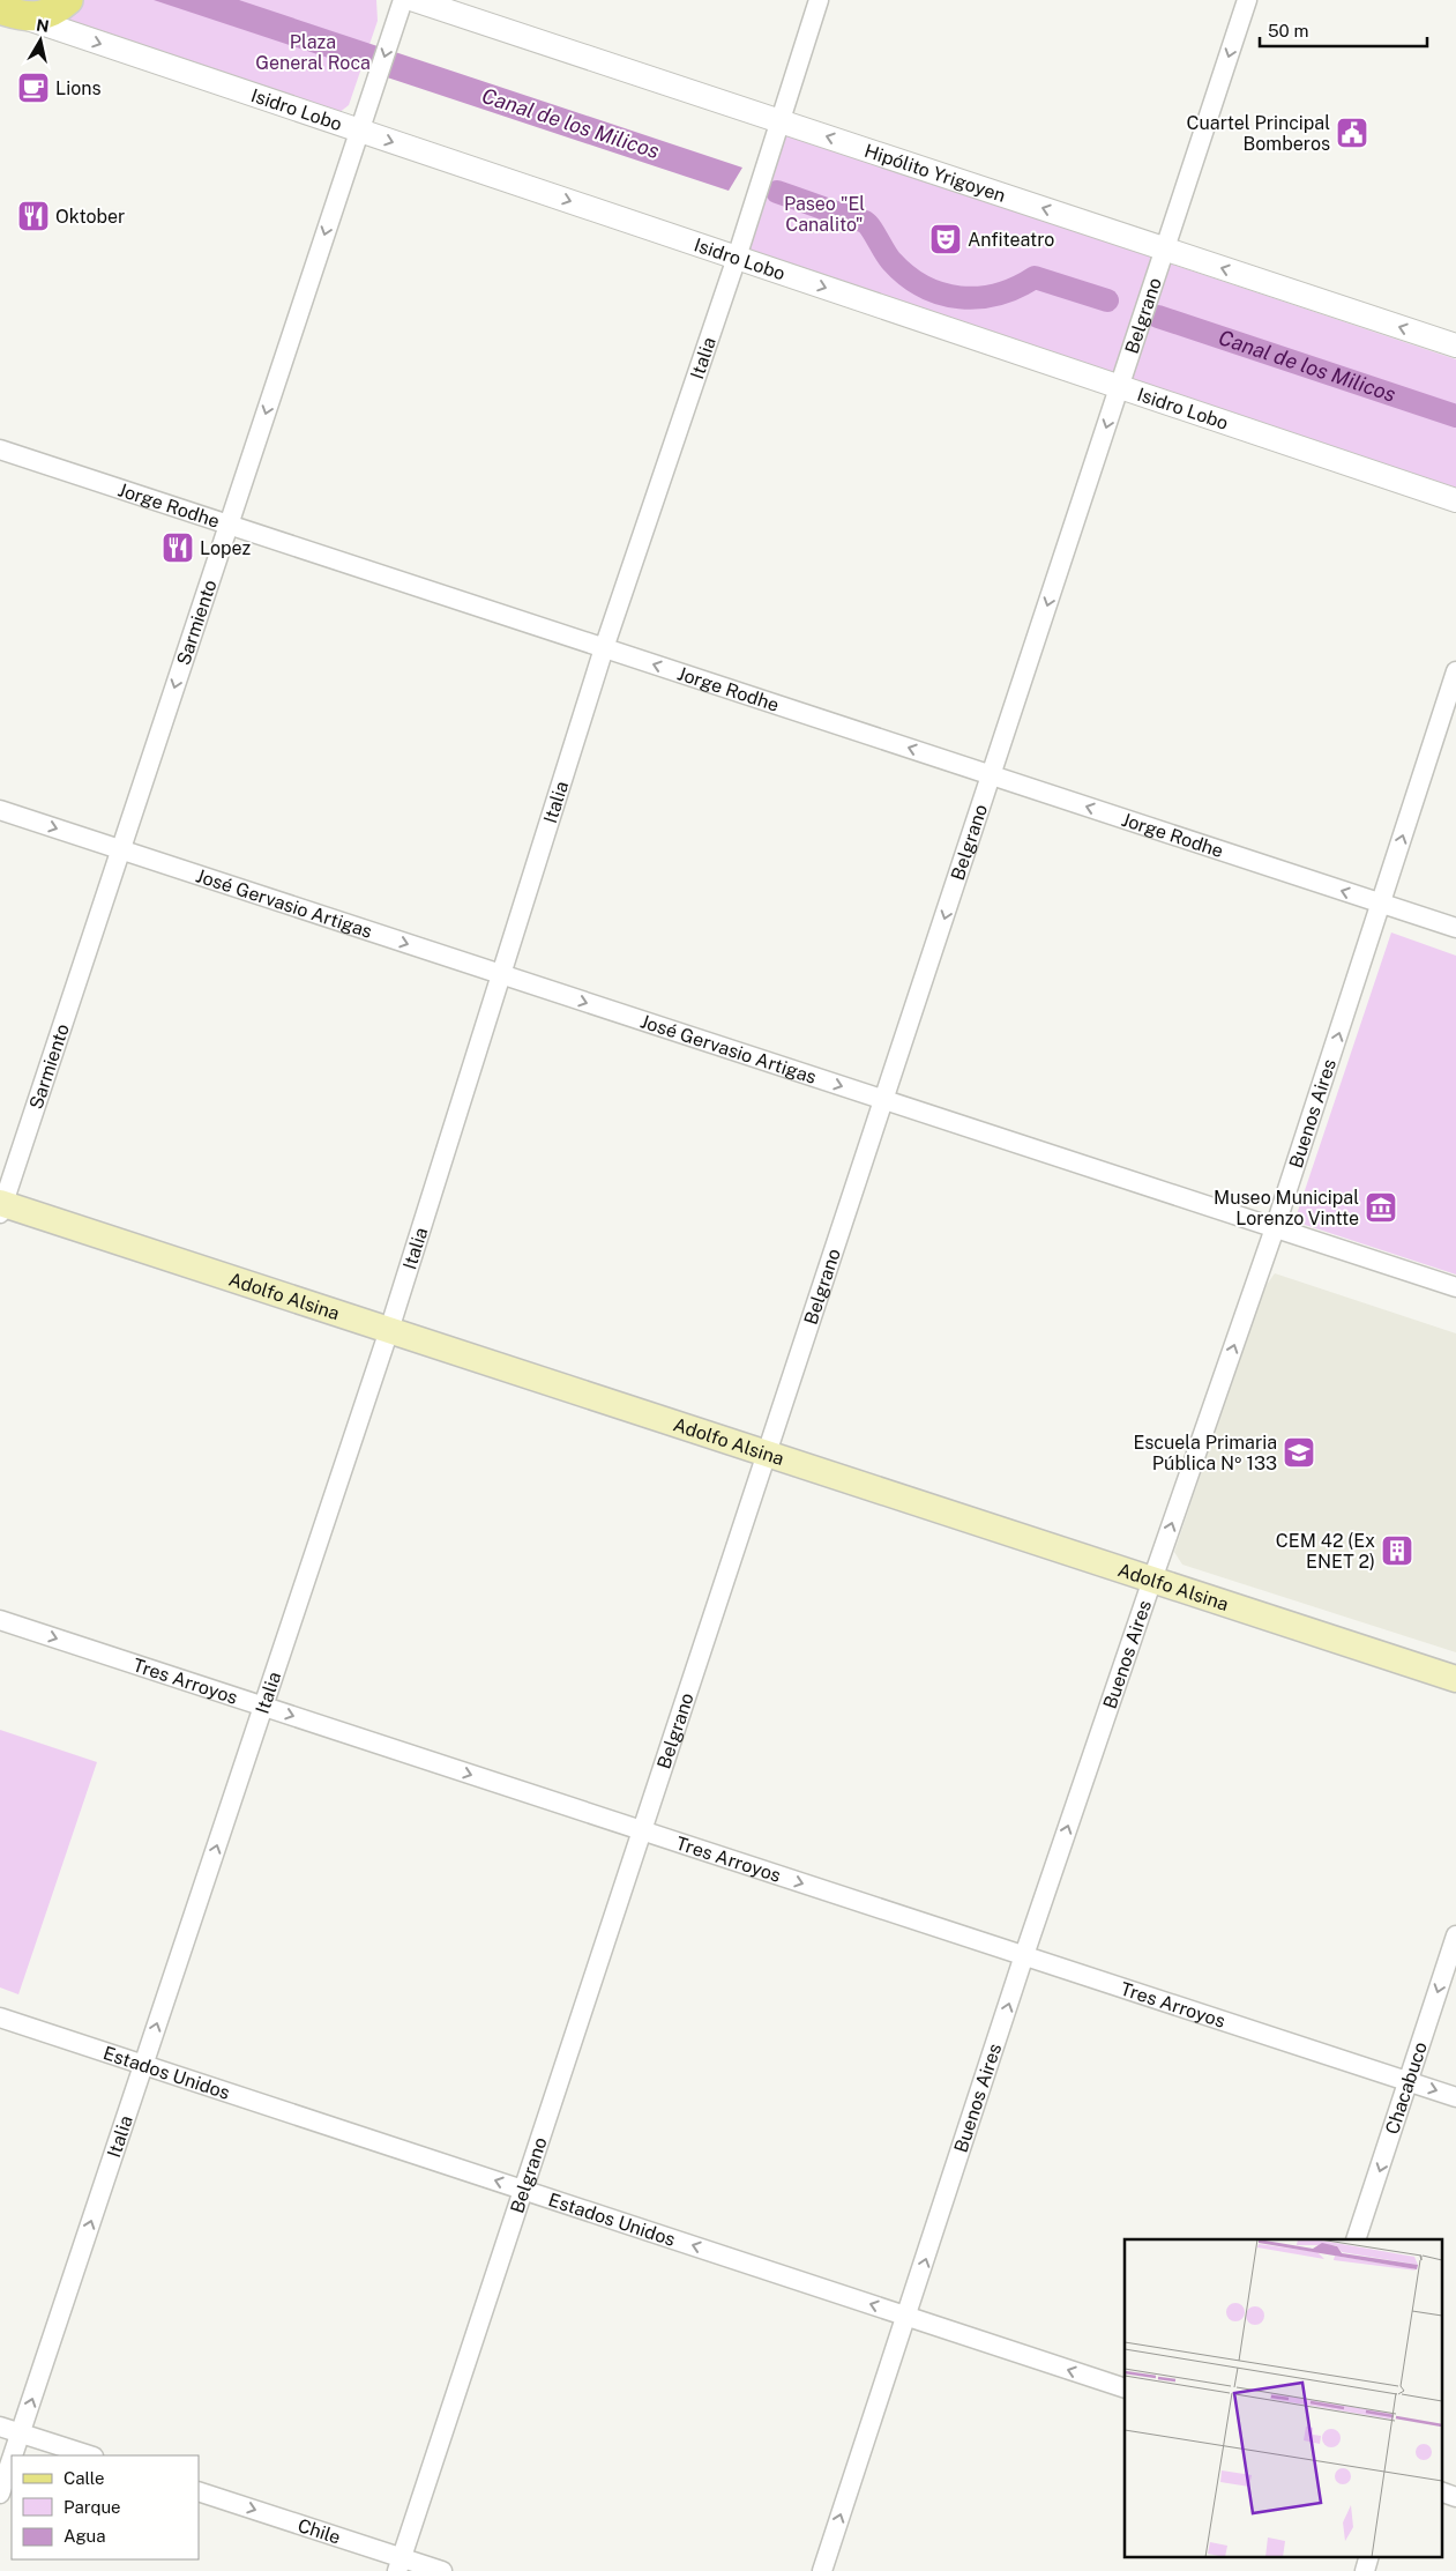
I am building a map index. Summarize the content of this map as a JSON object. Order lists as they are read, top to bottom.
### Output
{
  "streets": {
    "main road": ["Adolfo Alsina"],
    "street": [
      "Isidro Lobo",
      "Hipólito Yrigoyen",
      "Belgrano",
      "Italia",
      "Jorge Rodhe",
      "Sarmiento",
      "José Gervasio Artigas",
      "Buenos Aires",
      "Tres Arroyos",
      "Estados Unidos",
      "Chacabuco",
      "Chile"
    ]
  },
  "crossings": [
    ["Isidro Lobo", "Belgrano"],
    ["Isidro Lobo", "Italia"],
    ["Isidro Lobo", "Sarmiento"],
    ["Hipólito Yrigoyen", "Belgrano"],
    ["Hipólito Yrigoyen", "Italia"],
    ["Belgrano", "Jorge Rodhe"],
    ["Belgrano", "José Gervasio Artigas"],
    ["Belgrano", "Adolfo Alsina"],
    ["Belgrano", "Tres Arroyos"],
    ["Belgrano", "Estados Unidos"],
    ["Belgrano", "Chile"],
    ["Italia", "Jorge Rodhe"],
    ["Italia", "José Gervasio Artigas"],
    ["Italia", "Adolfo Alsina"],
    ["Italia", "Tres Arroyos"],
    ["Italia", "Estados Unidos"],
    ["Jorge Rodhe", "Sarmiento"],
    ["Jorge Rodhe", "Buenos Aires"],
    ["Sarmiento", "José Gervasio Artigas"],
    ["Sarmiento", "Adolfo Alsina"],
    ["José Gervasio Artigas", "Buenos Aires"],
    ["Buenos Aires", "Adolfo Alsina"],
    ["Buenos Aires", "Tres Arroyos"],
    ["Buenos Aires", "Estados Unidos"],
    ["Tres Arroyos", "Chacabuco"]
  ],
  "one_way": [
    "Isidro Lobo",
    "Hipólito Yrigoyen",
    "Belgrano",
    "Jorge Rodhe",
    "Sarmiento",
    "José Gervasio Artigas",
    "Buenos Aires",
    "Tres Arroyos",
    "Estados Unidos",
    "Chacabuco",
    "Chile"
  ],
  "water": ["Canal de los Milicos"],
  "parks": ["Plaza General Roca", "Paseo \"El Canalito\""],
  "places": {
    "cafe": ["Lions"],
    "public building": ["Cuartel Principal Bomberos"],
    "restaurant": ["Oktober", "Lopez"],
    "theatre": ["Anfiteatro"],
    "museum": ["Museo Municipal Lorenzo Vintte"],
    "school or university": ["Escuela Primaria Pública Nº 133"],
    "building": ["CEM 42 (Ex ENET 2)"]
  },
  "legend": ["Calle", "Parque", "Agua"],
  "scale_bar": "50 m",
  "north": "top"
}
